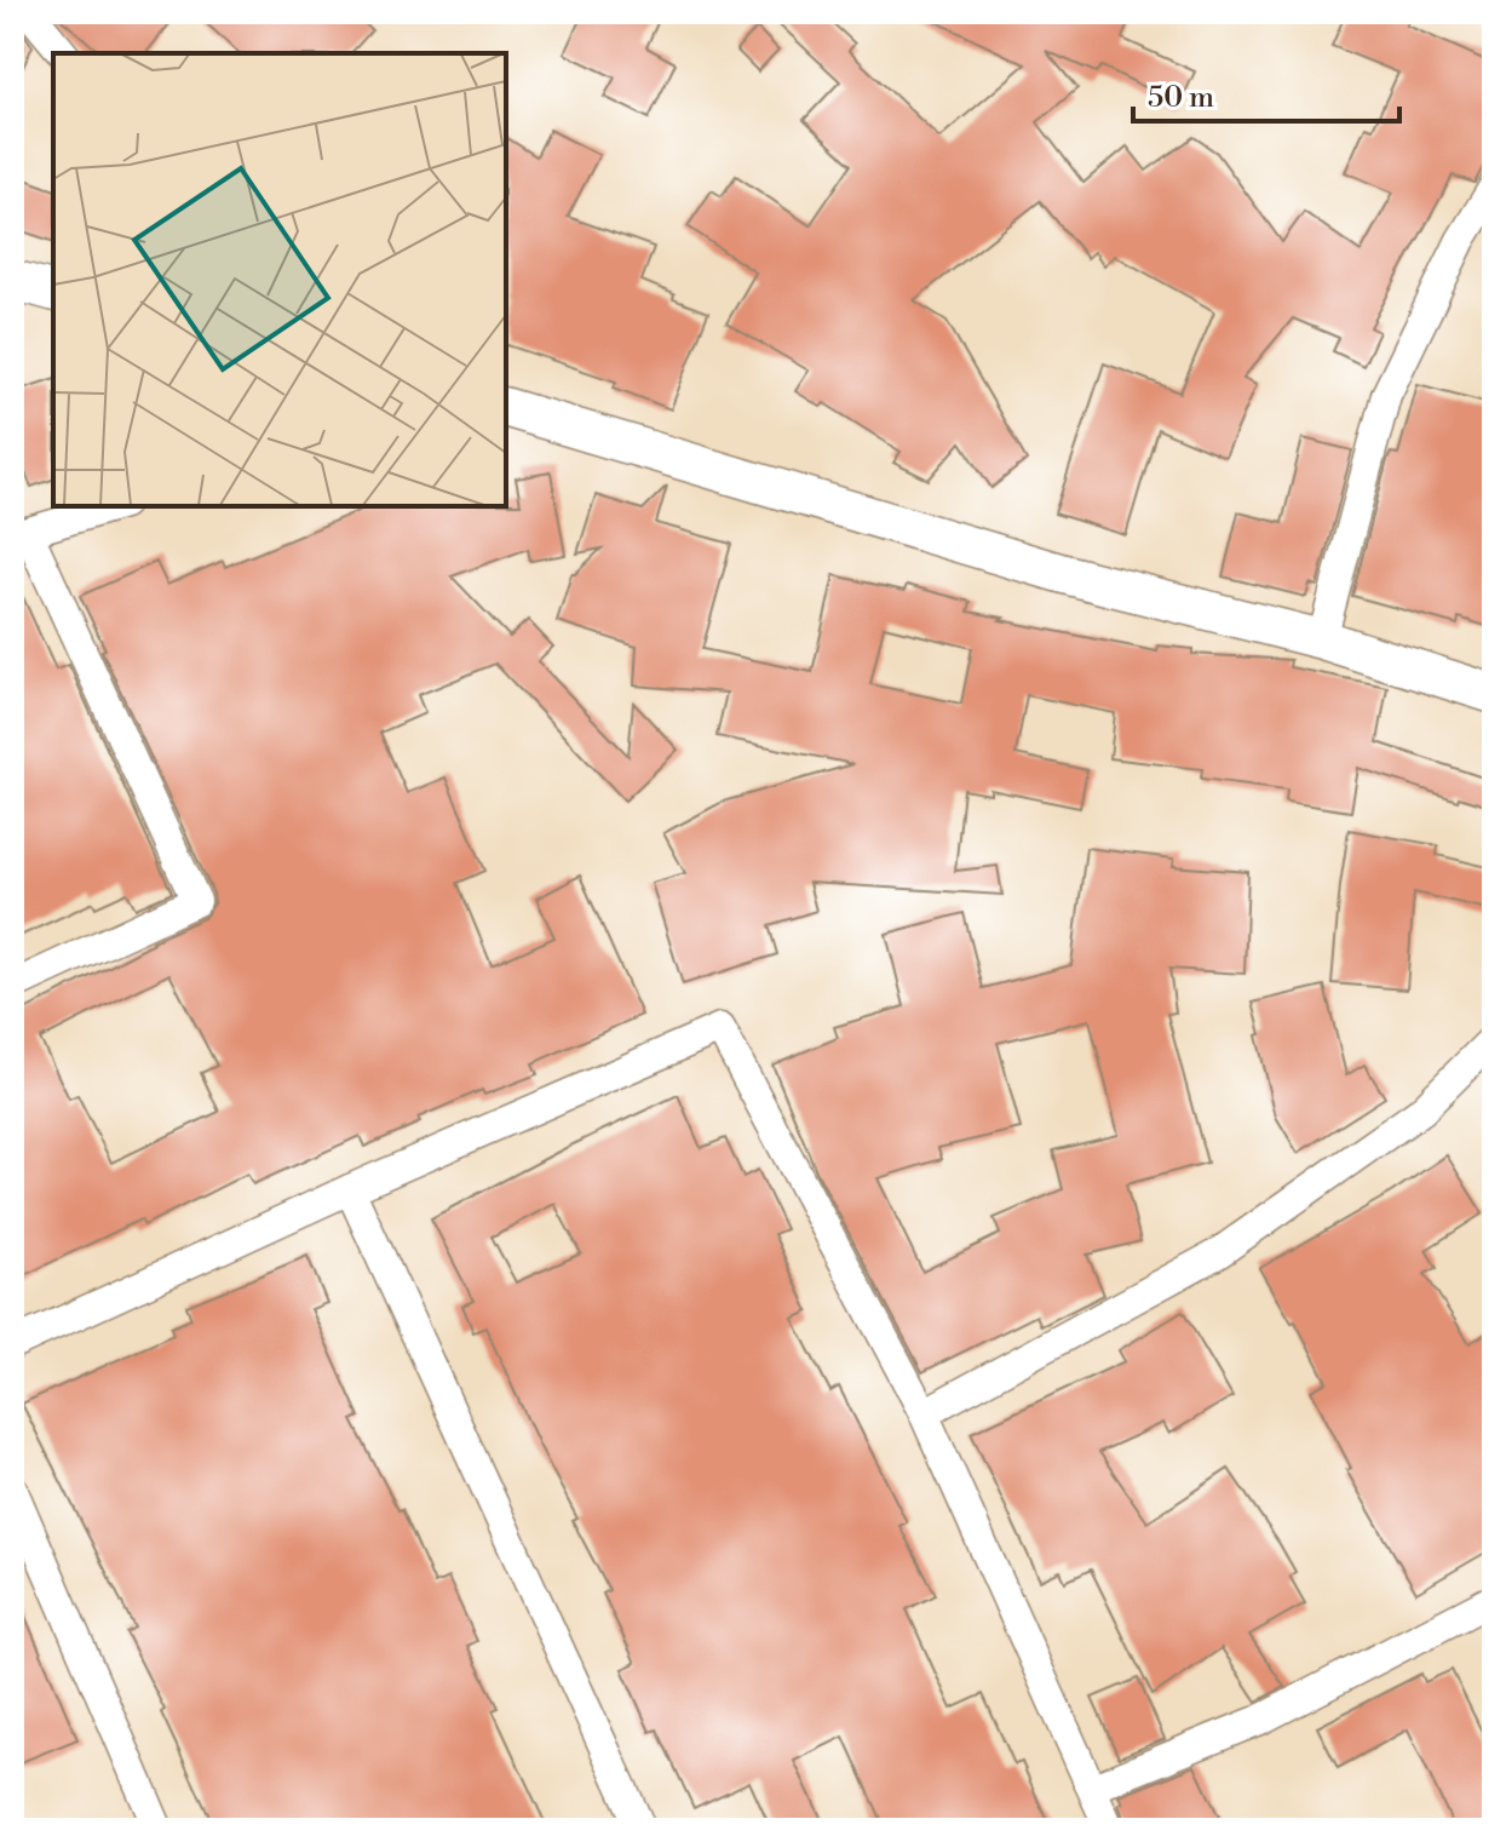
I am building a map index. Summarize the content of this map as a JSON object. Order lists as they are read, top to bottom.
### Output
{
  "scale_bar": "50 m"
}
